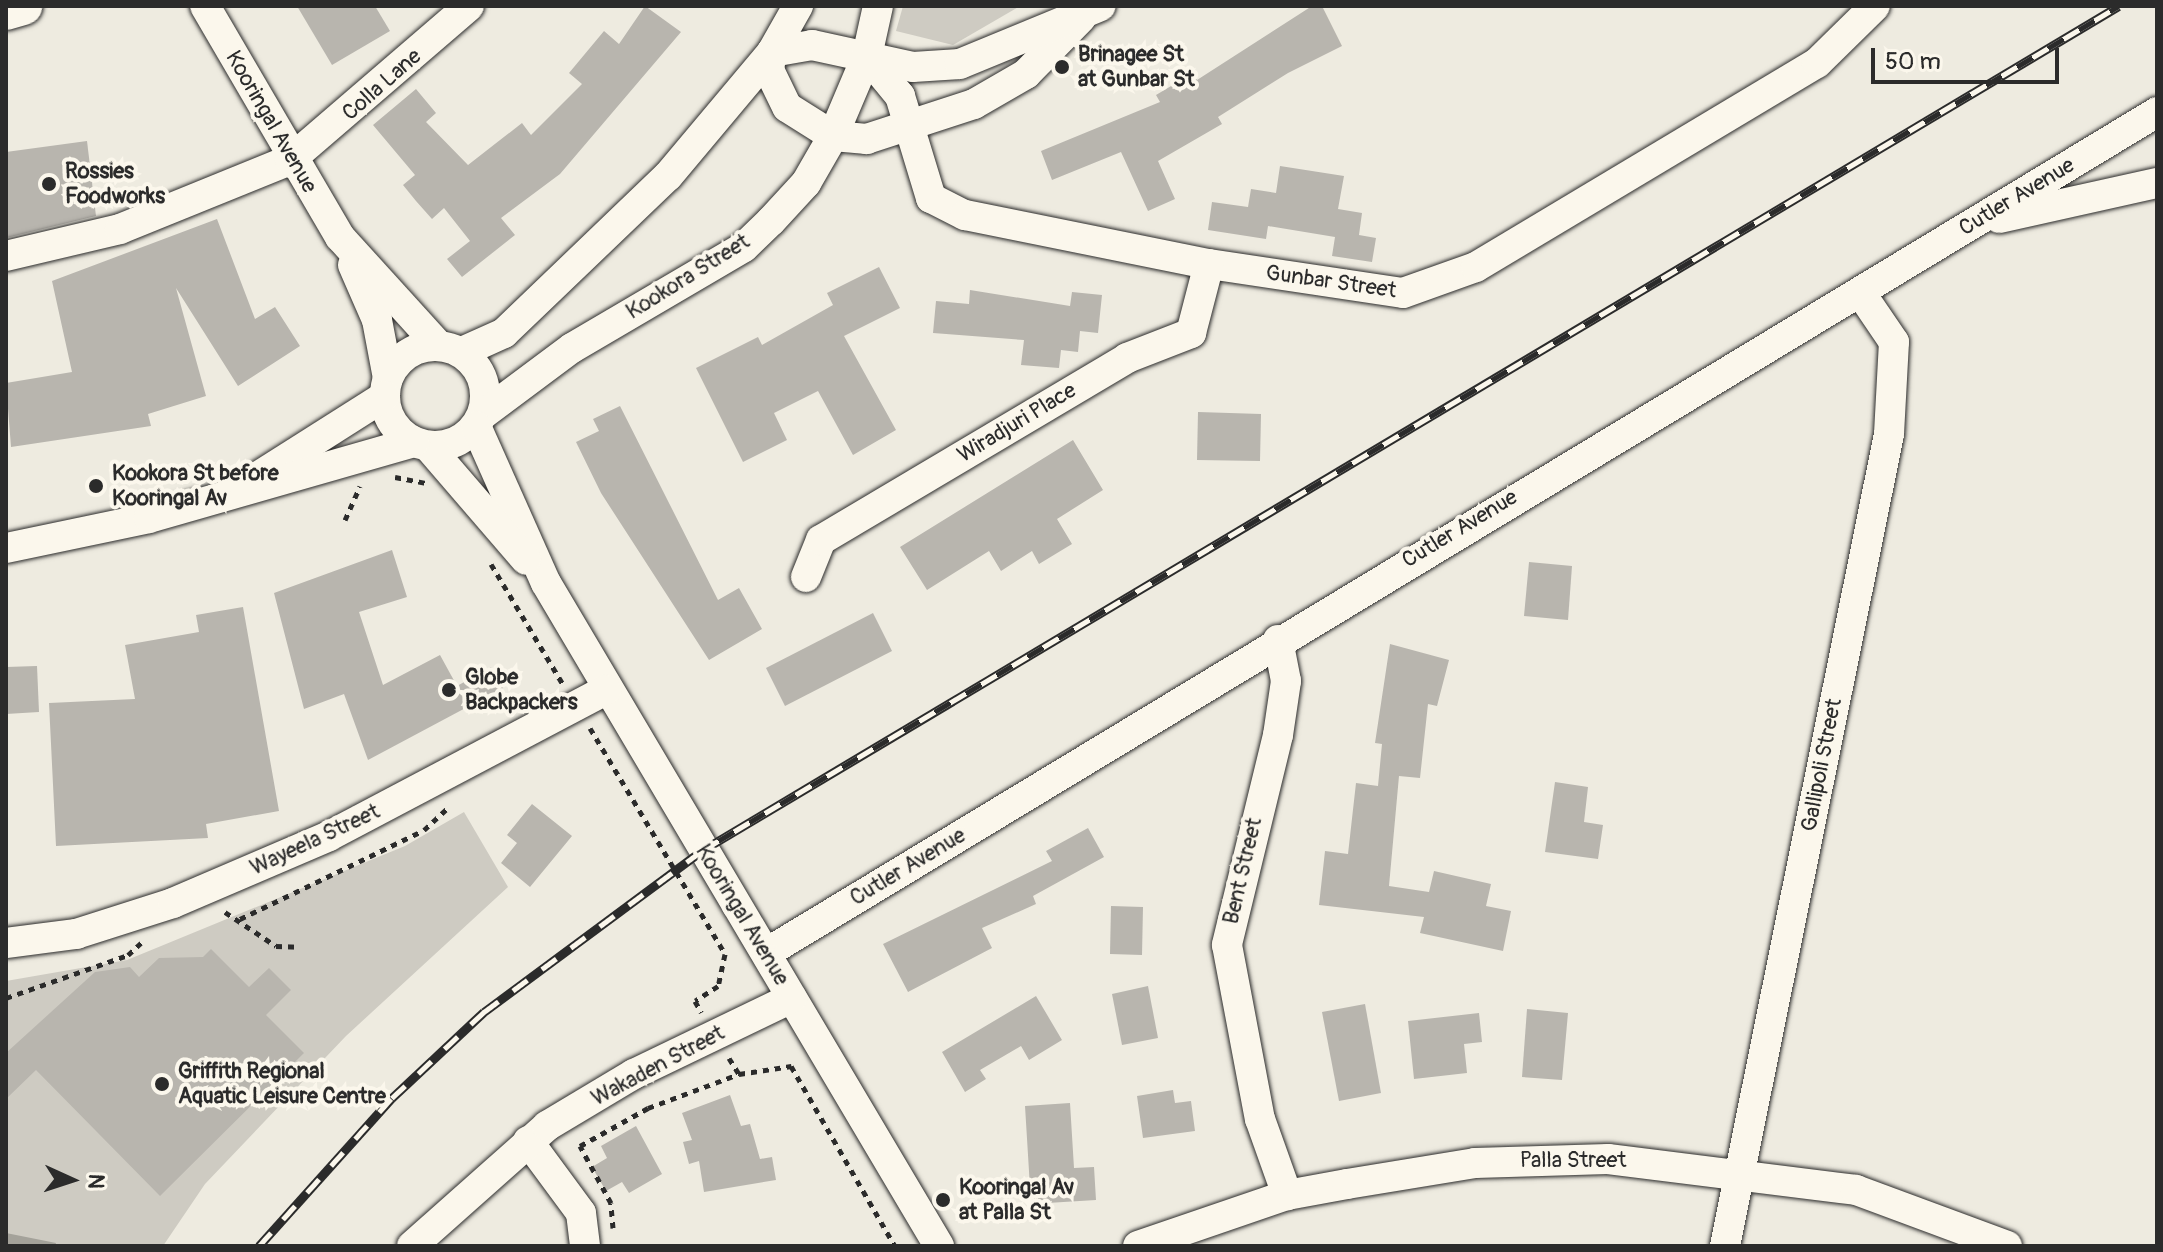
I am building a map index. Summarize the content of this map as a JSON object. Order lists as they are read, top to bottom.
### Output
{
  "streets": {
    "street": [
      "Colla Lane",
      "Kooringal Avenue",
      "Cutler Avenue",
      "Kookora Street",
      "Gunbar Street",
      "Wiradjuri Place",
      "Gallipoli Street",
      "Wayeela Street",
      "Bent Street",
      "Wakaden Street",
      "Palla Street"
    ]
  },
  "crossings": [
    ["Colla Lane", "Kooringal Avenue"],
    ["Kooringal Avenue", "Cutler Avenue"],
    ["Kooringal Avenue", "Kookora Street"],
    ["Kooringal Avenue", "Wayeela Street"],
    ["Kooringal Avenue", "Wakaden Street"],
    ["Cutler Avenue", "Gallipoli Street"],
    ["Cutler Avenue", "Bent Street"],
    ["Kookora Street", "Gunbar Street"],
    ["Gunbar Street", "Wiradjuri Place"],
    ["Gallipoli Street", "Palla Street"],
    ["Bent Street", "Palla Street"]
  ],
  "places": [
    "Brinagee St at Gunbar St",
    "Rossies Foodworks",
    "Kookora St before Kooringal Av",
    "Globe Backpackers",
    "Griffith Regional Aquatic Leisure Centre",
    "Kooringal Av at Palla St"
  ],
  "scale_bar": "50 m",
  "north": "right"
}
